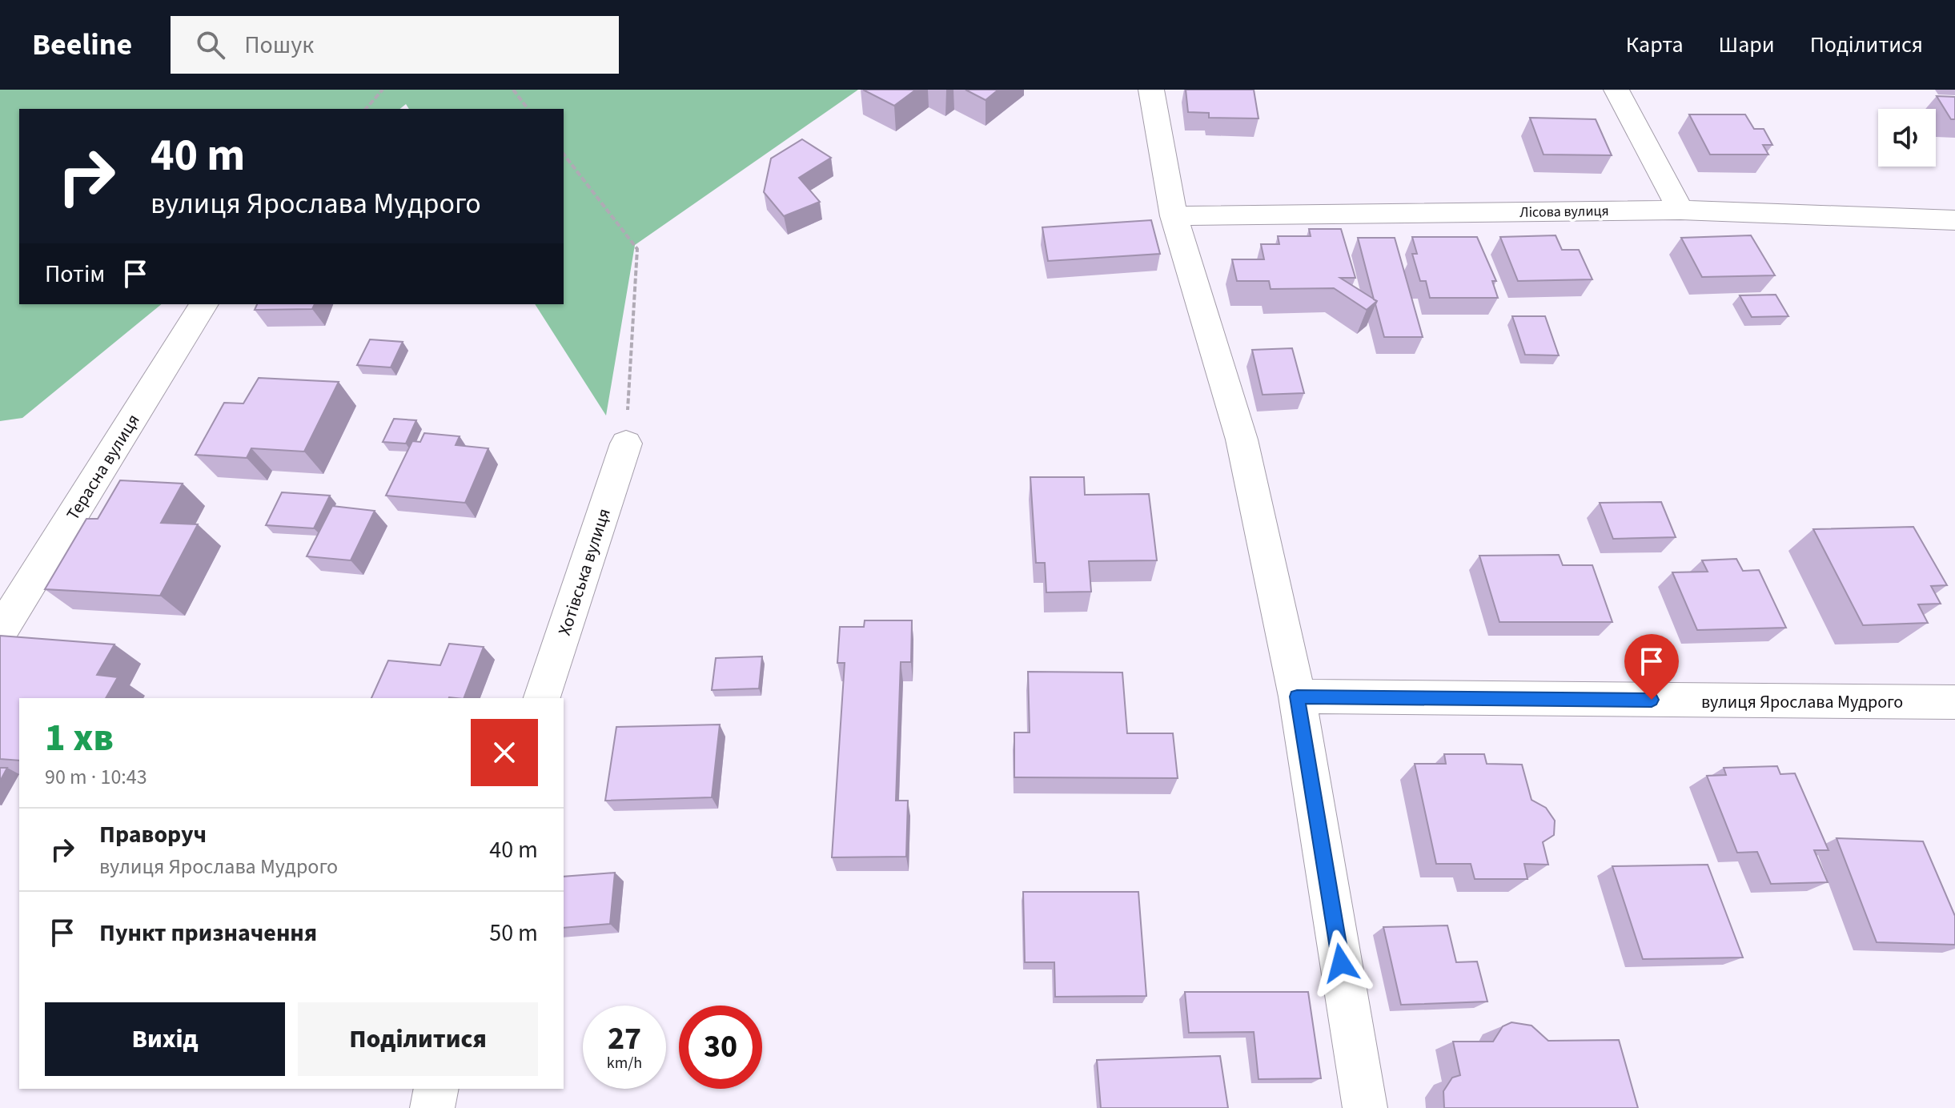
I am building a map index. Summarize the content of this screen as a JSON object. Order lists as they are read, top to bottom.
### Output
{
  "streets": {
    "street": [
      "Лісова вулиця",
      "Терасна вулиця",
      "Хотівська вулиця",
      "вулиця Ярослава Мудрого"
    ]
  },
  "page": {
    "header": "Beeline",
    "search": "Пошук",
    "nav": ["Карта", "Шари", "Поділитися"],
    "turn": ["40 m", "вулиця Ярослава Мудрого"],
    "then": "Потім",
    "heading": ["1 хв", "90 m · 10:43"],
    "list": [
      {
        "name": "Праворуч",
        "note": "вулиця Ярослава Мудрого",
        "value": "40 m"
      },
      {
        "name": "Пункт призначення",
        "value": "50 m"
      }
    ],
    "buttons": ["Вихід", "Поділитися"],
    "speed": "27 km/h",
    "limit": "30"
  }
}
